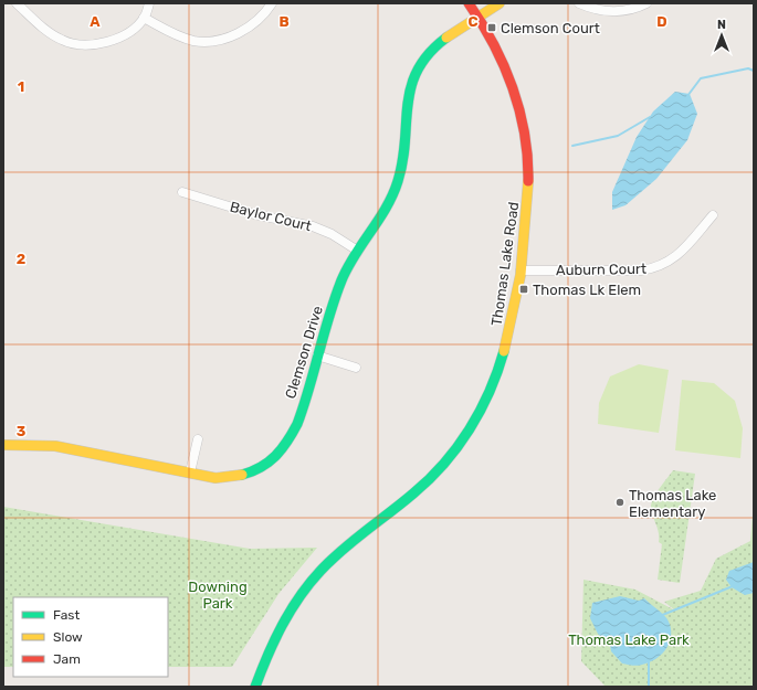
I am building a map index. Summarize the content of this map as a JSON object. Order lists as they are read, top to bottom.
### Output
{
  "streets": {
    "street": [
      "Baylor Court",
      "Thomas Lake Road",
      "Auburn Court",
      "Clemson Drive"
    ]
  },
  "crossings": [
    ["Baylor Court", "Clemson Drive"],
    ["Thomas Lake Road", "Auburn Court"],
    ["Thomas Lake Road", "Clemson Drive"]
  ],
  "parks": ["Downing Park", "Thomas Lake Park"],
  "places": {
    "transit": ["Clemson Court", "Thomas Lk Elem"],
    "other": ["Thomas Lake Elementary"]
  },
  "legend": ["Fast", "Slow", "Jam"],
  "north": "top",
  "grid": {
    "columns": [
      "A",
      "B",
      "C",
      "D"
    ],
    "rows": ["1", "2", "3"]
  }
}
